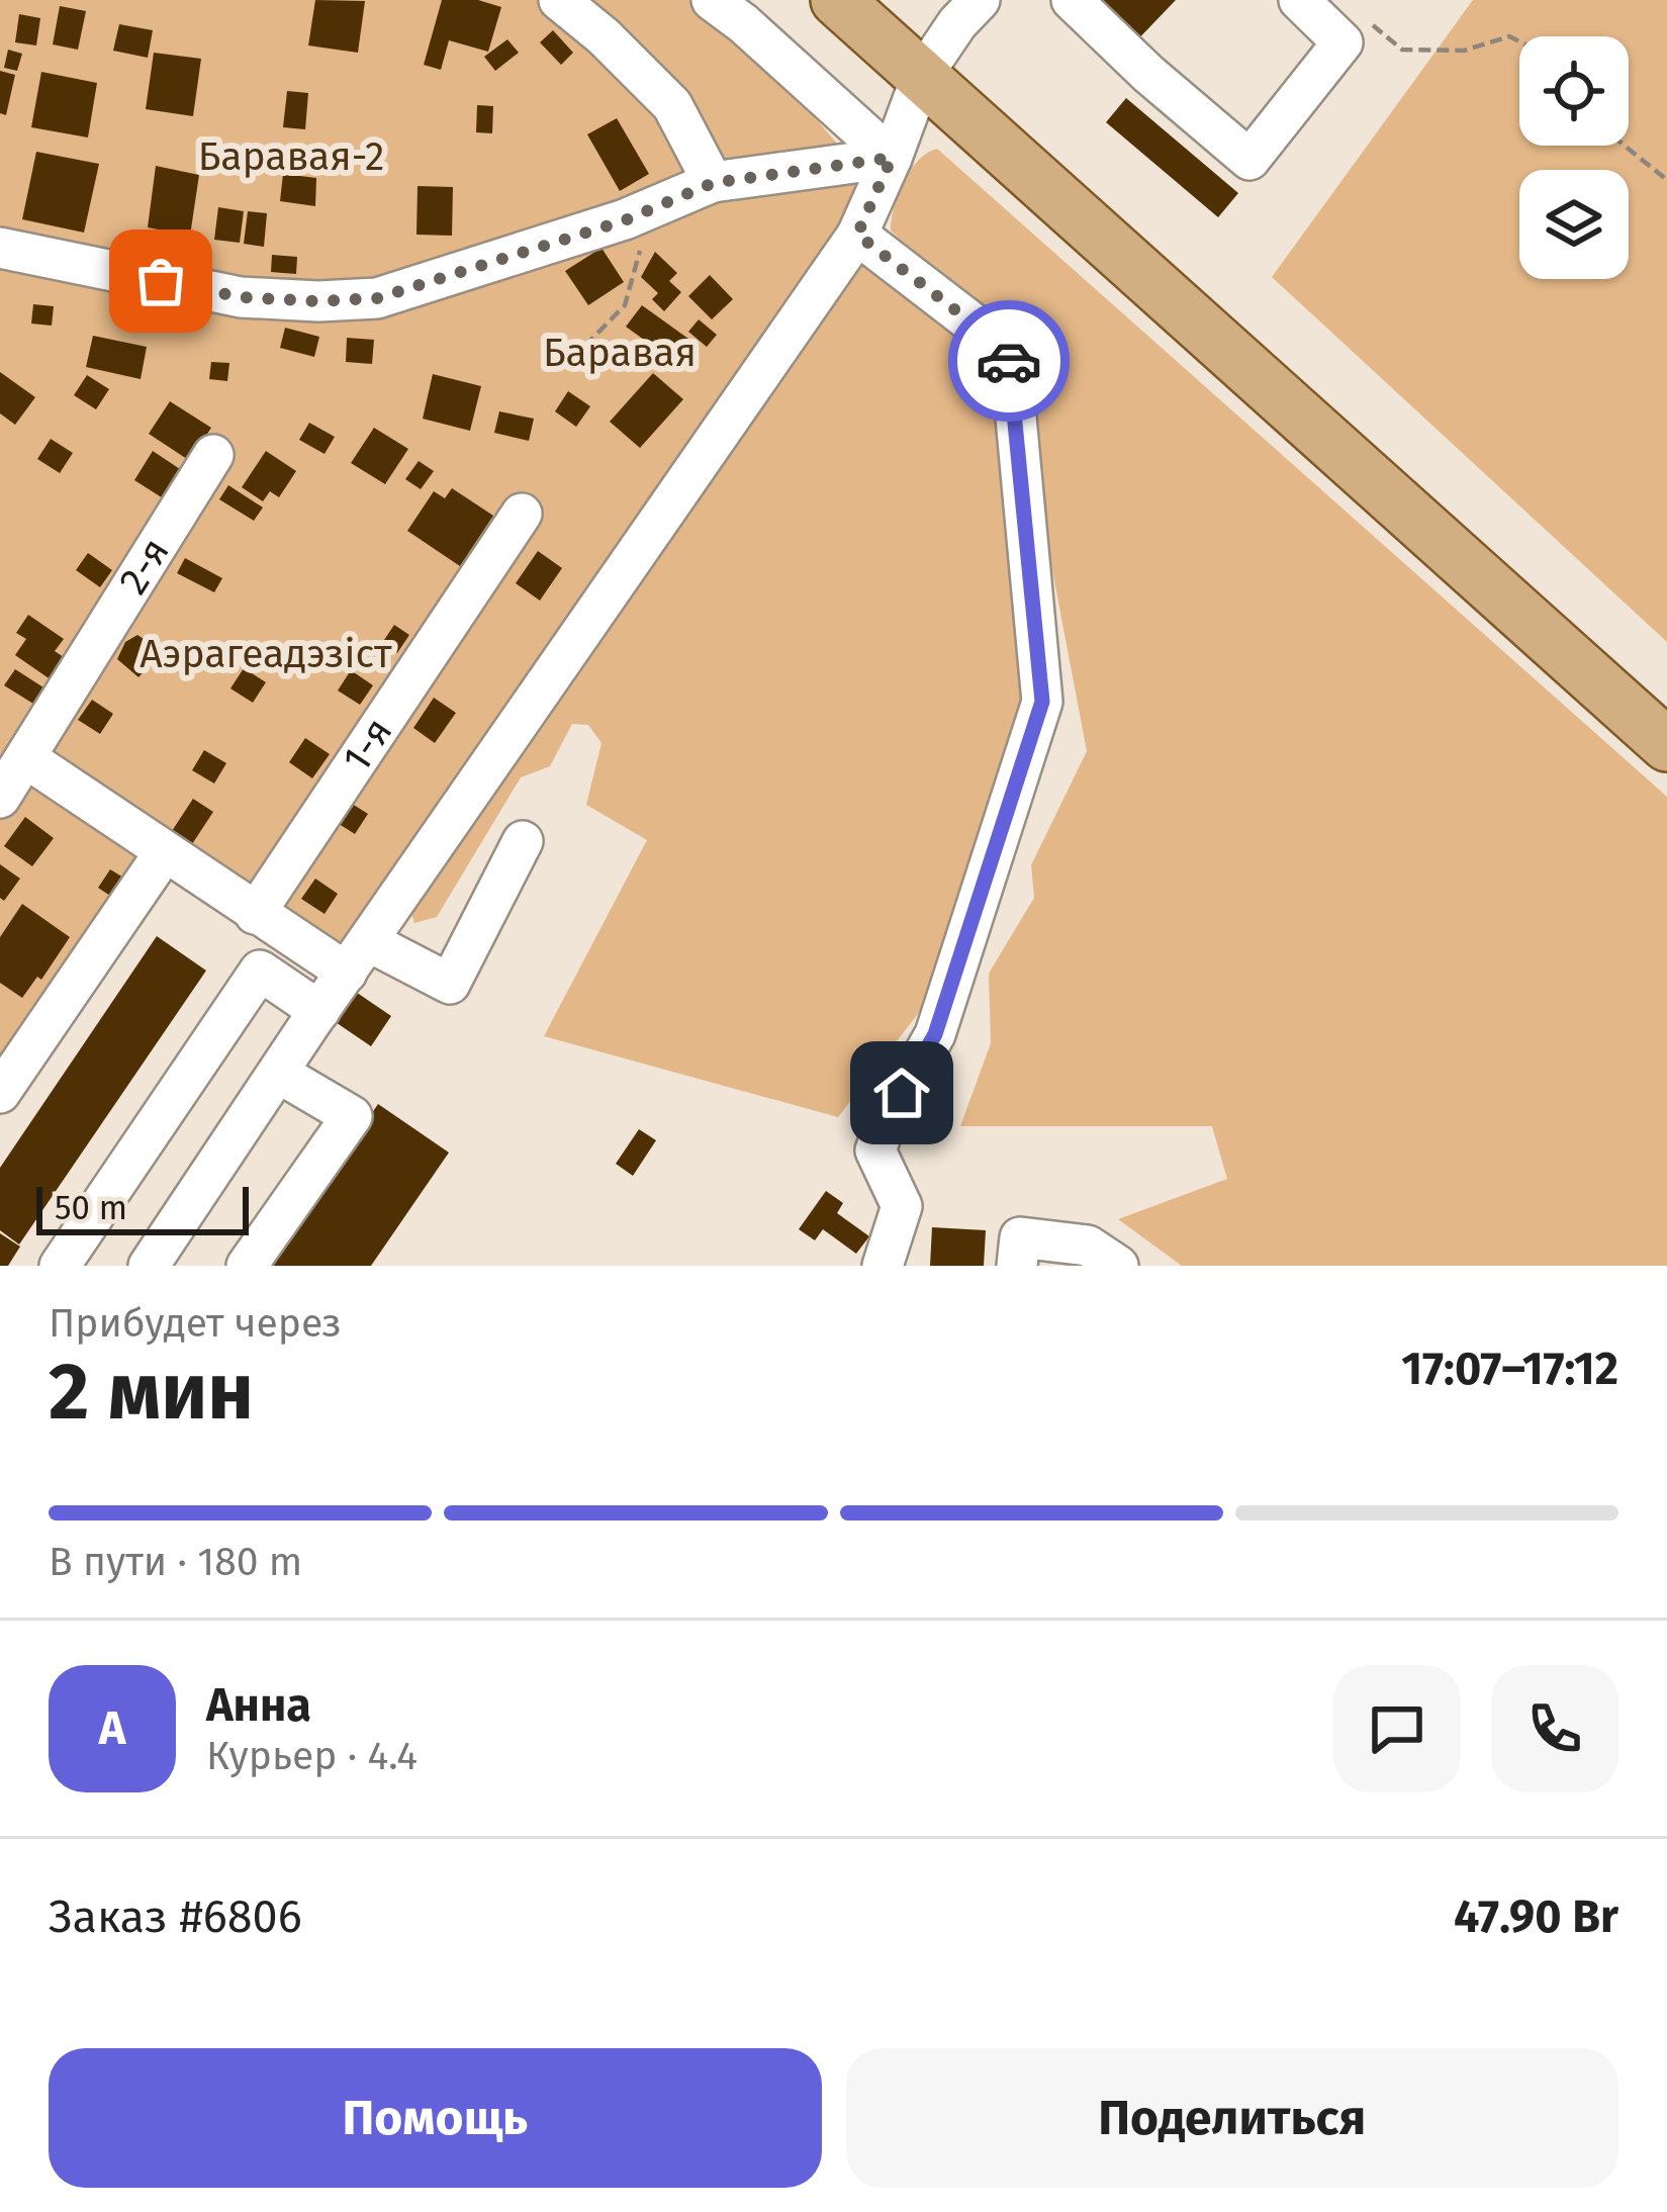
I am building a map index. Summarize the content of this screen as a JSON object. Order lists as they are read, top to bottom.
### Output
{
  "streets": {
    "street": ["2-я", "1-я"]
  },
  "parks": ["Баравая-2", "Баравая", "Аэрагеадэзіст"],
  "scale_bar": "50 m",
  "page": {
    "scale": "50 m",
    "heading": ["2 мин", "Прибудет через", "17:07–17:12"],
    "panel": [
      "Анна",
      "Курьер · 4.4",
      "Заказ #6806",
      "47.90 Br"
    ],
    "bar": "В пути · 180 m",
    "round": "А",
    "buttons": ["Помощь", "Поделиться"]
  }
}
